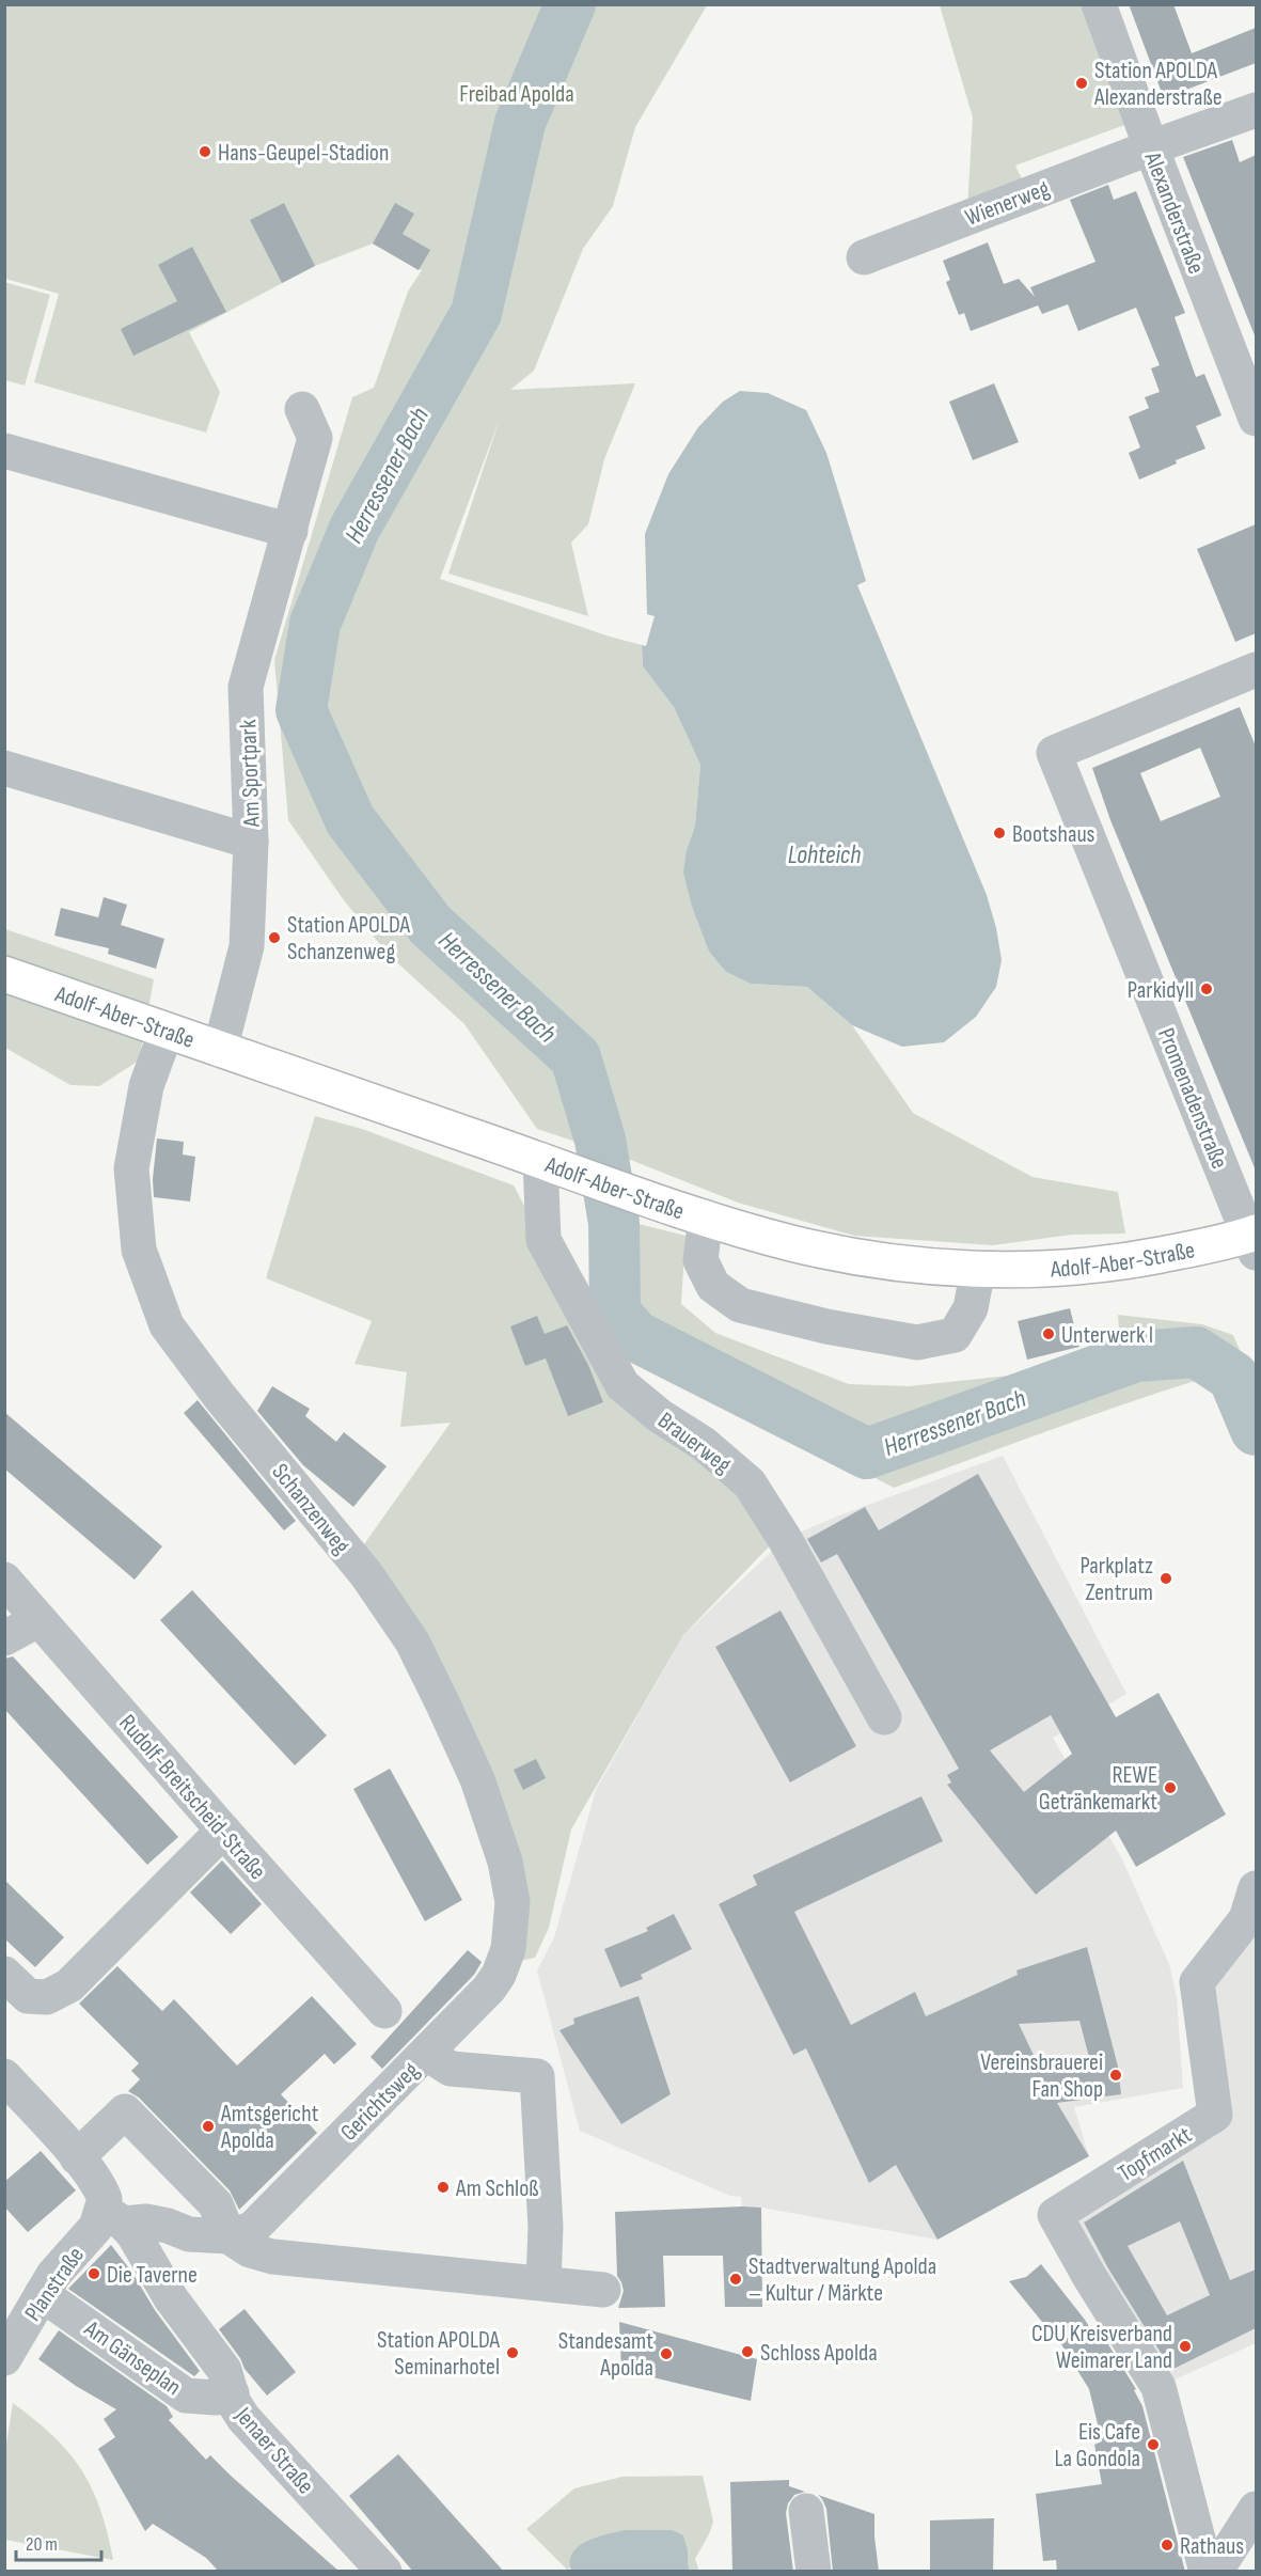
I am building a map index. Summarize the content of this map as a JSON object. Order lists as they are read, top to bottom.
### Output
{
  "streets": {
    "main road": ["Adolf-Aber-Straße"],
    "street": [
      "Wienerweg",
      "Alexanderstraße",
      "Am Sportpark",
      "Promenadenstraße",
      "Brauerweg",
      "Schanzenweg",
      "Rudolf-Breitscheid-Straße",
      "Gerichtsweg",
      "Topfmarkt",
      "Planstraße",
      "Am Gänseplan",
      "Jenaer Straße"
    ]
  },
  "crossings": [
    ["Wienerweg", "Alexanderstraße"],
    ["Adolf-Aber-Straße", "Promenadenstraße"],
    ["Adolf-Aber-Straße", "Brauerweg"],
    ["Adolf-Aber-Straße", "Schanzenweg"],
    ["Schanzenweg", "Gerichtsweg"],
    ["Gerichtsweg", "Planstraße"],
    ["Gerichtsweg", "Jenaer Straße"],
    ["Planstraße", "Am Gänseplan"],
    ["Planstraße", "Jenaer Straße"],
    ["Am Gänseplan", "Jenaer Straße"]
  ],
  "water": ["Herressener Bach", "Lohteich"],
  "parks": ["Freibad Apolda"],
  "places": [
    "Station APOLDA Alexanderstraße",
    "Hans-Geupel-Stadion",
    "Bootshaus",
    "Station APOLDA Schanzenweg",
    "Parkidyll",
    "Unterwerk I",
    "Parkplatz Zentrum",
    "REWE Getränkemarkt",
    "Vereinsbrauerei Fan Shop",
    "Amtsgericht Apolda",
    "Am Schloß",
    "Die Taverne",
    "Stadtverwaltung Apolda – Kultur / Märkte",
    "CDU Kreisverband Weimarer Land",
    "Schloss Apolda",
    "Station APOLDA Seminarhotel",
    "Standesamt Apolda",
    "Eis Cafe La Gondola",
    "Rathaus"
  ],
  "scale_bar": "20 m"
}
